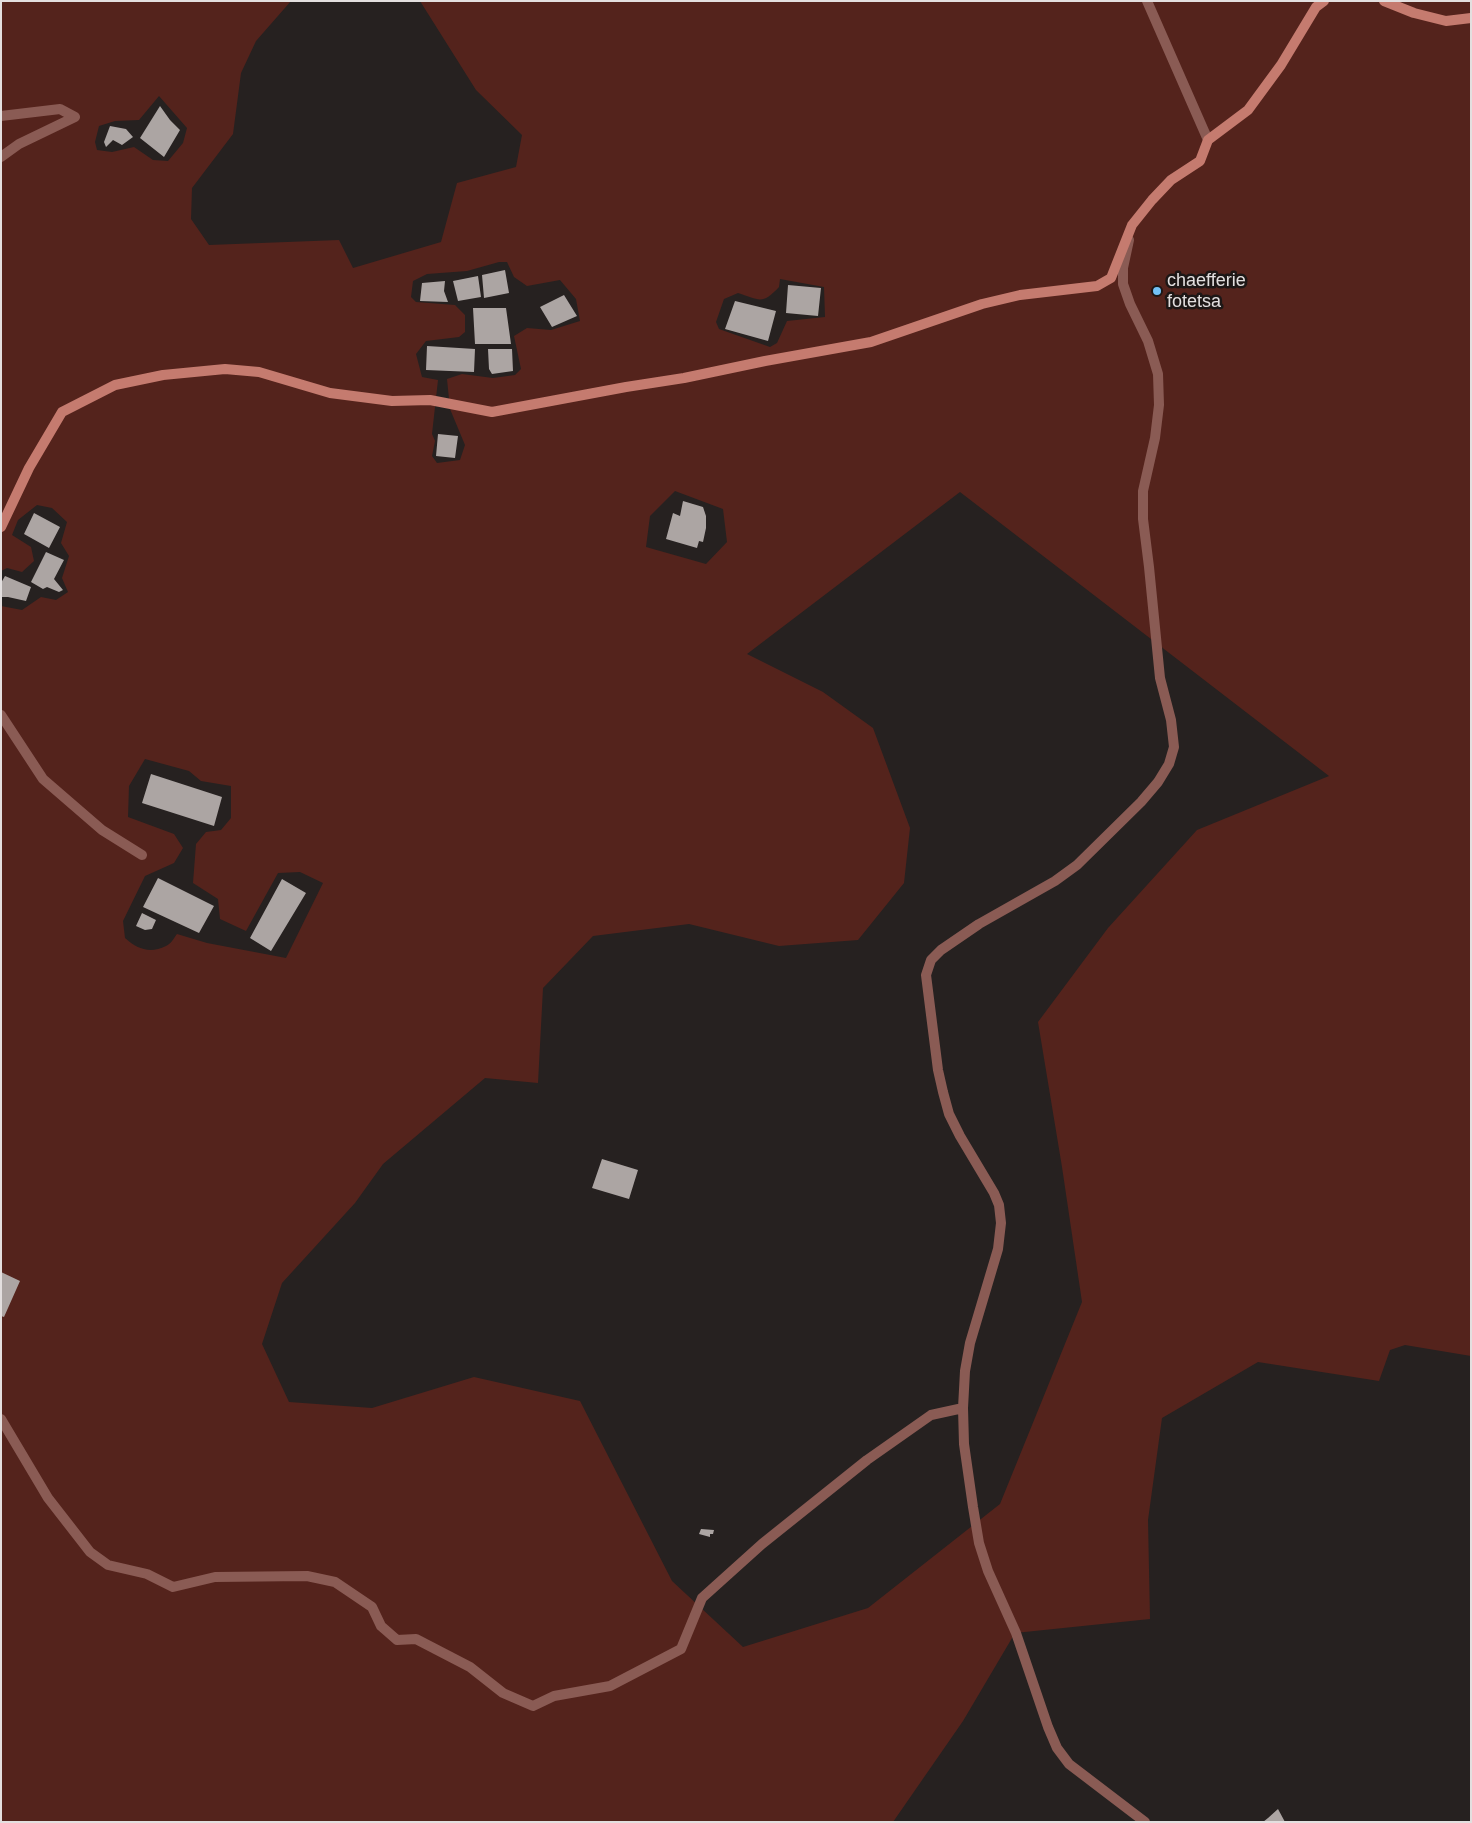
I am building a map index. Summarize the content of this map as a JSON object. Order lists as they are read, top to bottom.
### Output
{
  "places": ["chaefferie fotetsa"]
}
